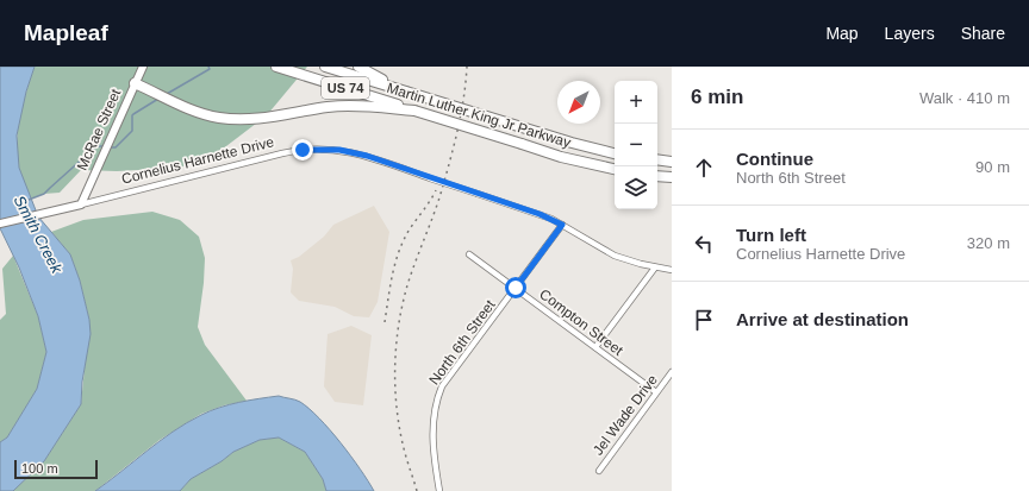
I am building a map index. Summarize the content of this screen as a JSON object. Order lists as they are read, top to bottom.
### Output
{
  "streets": {
    "highway": ["US 74", "Martin Luther King Jr Parkway"],
    "main road": ["McRae Street"],
    "street": [
      "Cornelius Harnette Drive",
      "Compton Street",
      "North 6th Street",
      "Jel Wade Drive"
    ]
  },
  "crossings": [
    ["McRae Street", "Cornelius Harnette Drive"],
    ["Cornelius Harnette Drive", "North 6th Street"],
    ["Compton Street", "North 6th Street"],
    ["Compton Street", "Jel Wade Drive"]
  ],
  "water": ["Smith Creek"],
  "scale_bar": "100 m",
  "north": "bottom left",
  "page": {
    "header": "Mapleaf",
    "nav": ["Map", "Layers", "Share"],
    "heading": ["6 min", "Walk · 410 m"],
    "map_buttons": ["+", "−"],
    "list": [
      ["Continue", "North 6th Street", "90 m"],
      ["Turn left", "Cornelius Harnette Drive", "320 m"],
      "Arrive at destination"
    ],
    "scale": "100 m"
  }
}
